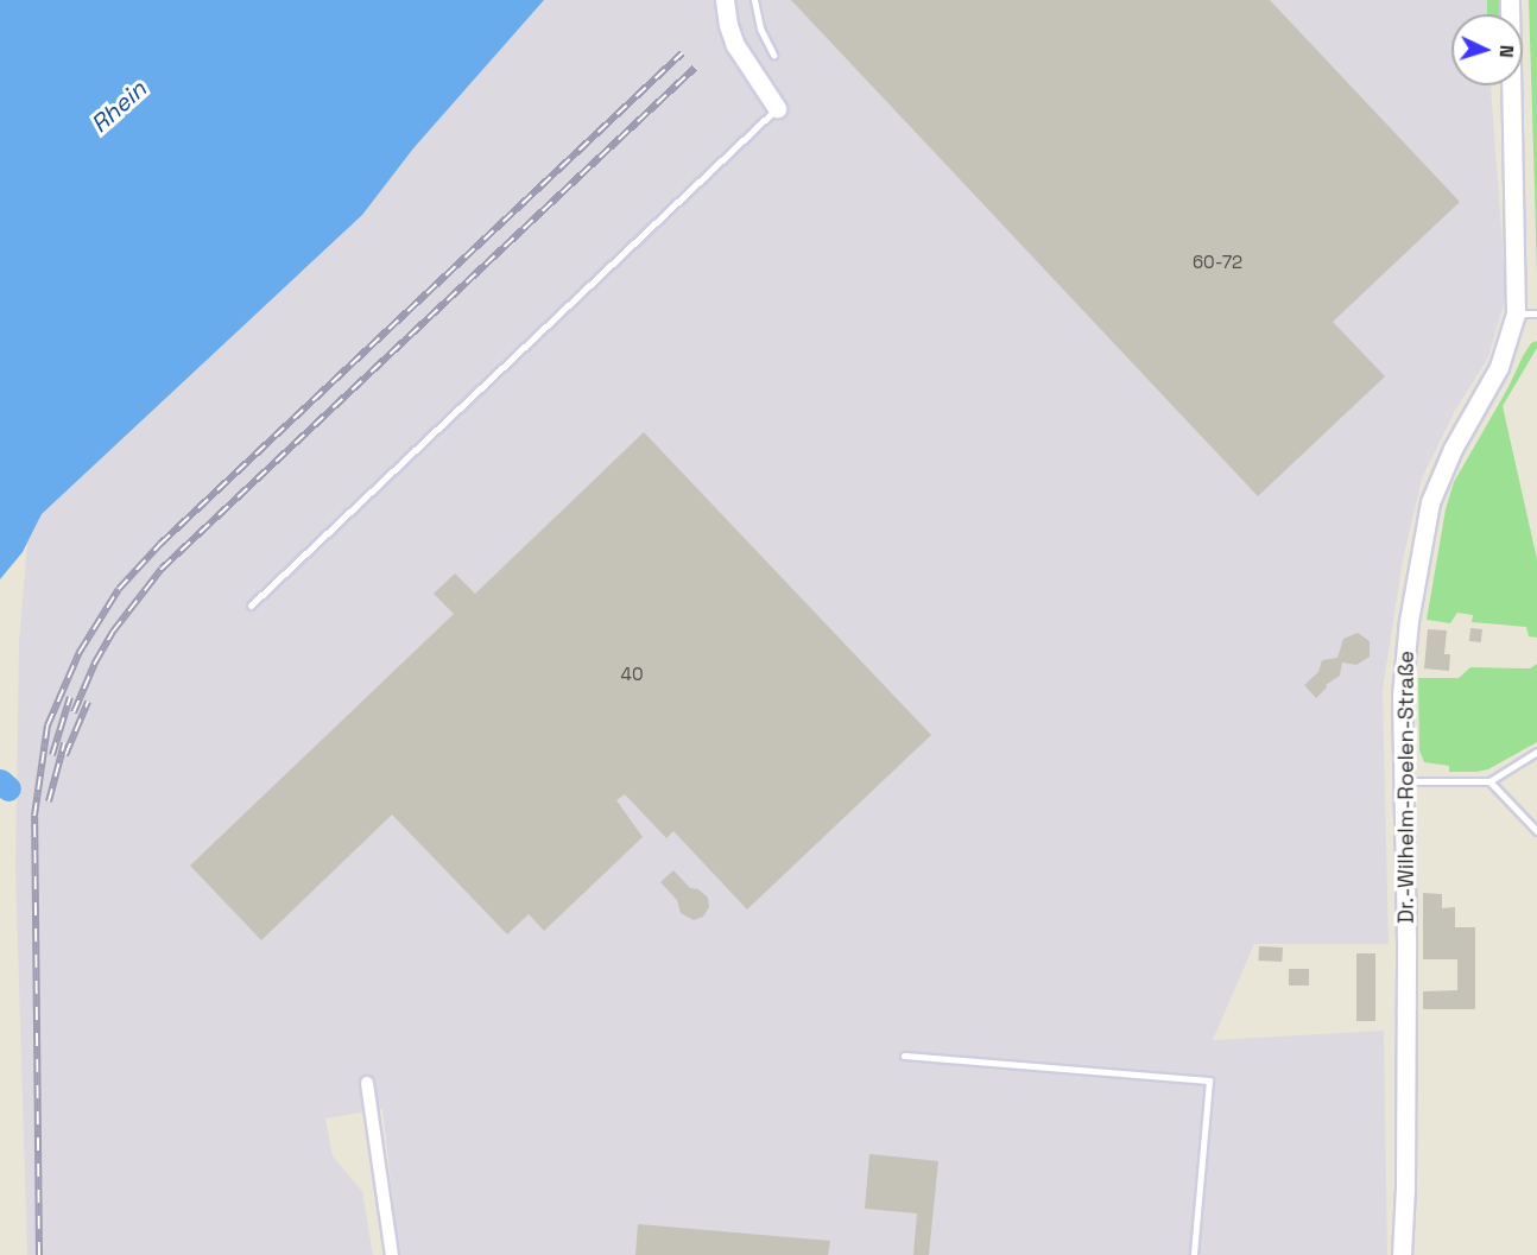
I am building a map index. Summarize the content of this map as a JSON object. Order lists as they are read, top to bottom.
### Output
{
  "streets": {
    "main road": ["Dr.-Wilhelm-Roelen-Straße"]
  },
  "water": ["Rhein"],
  "house_numbers": ["60-72", "40"],
  "north": "right"
}
